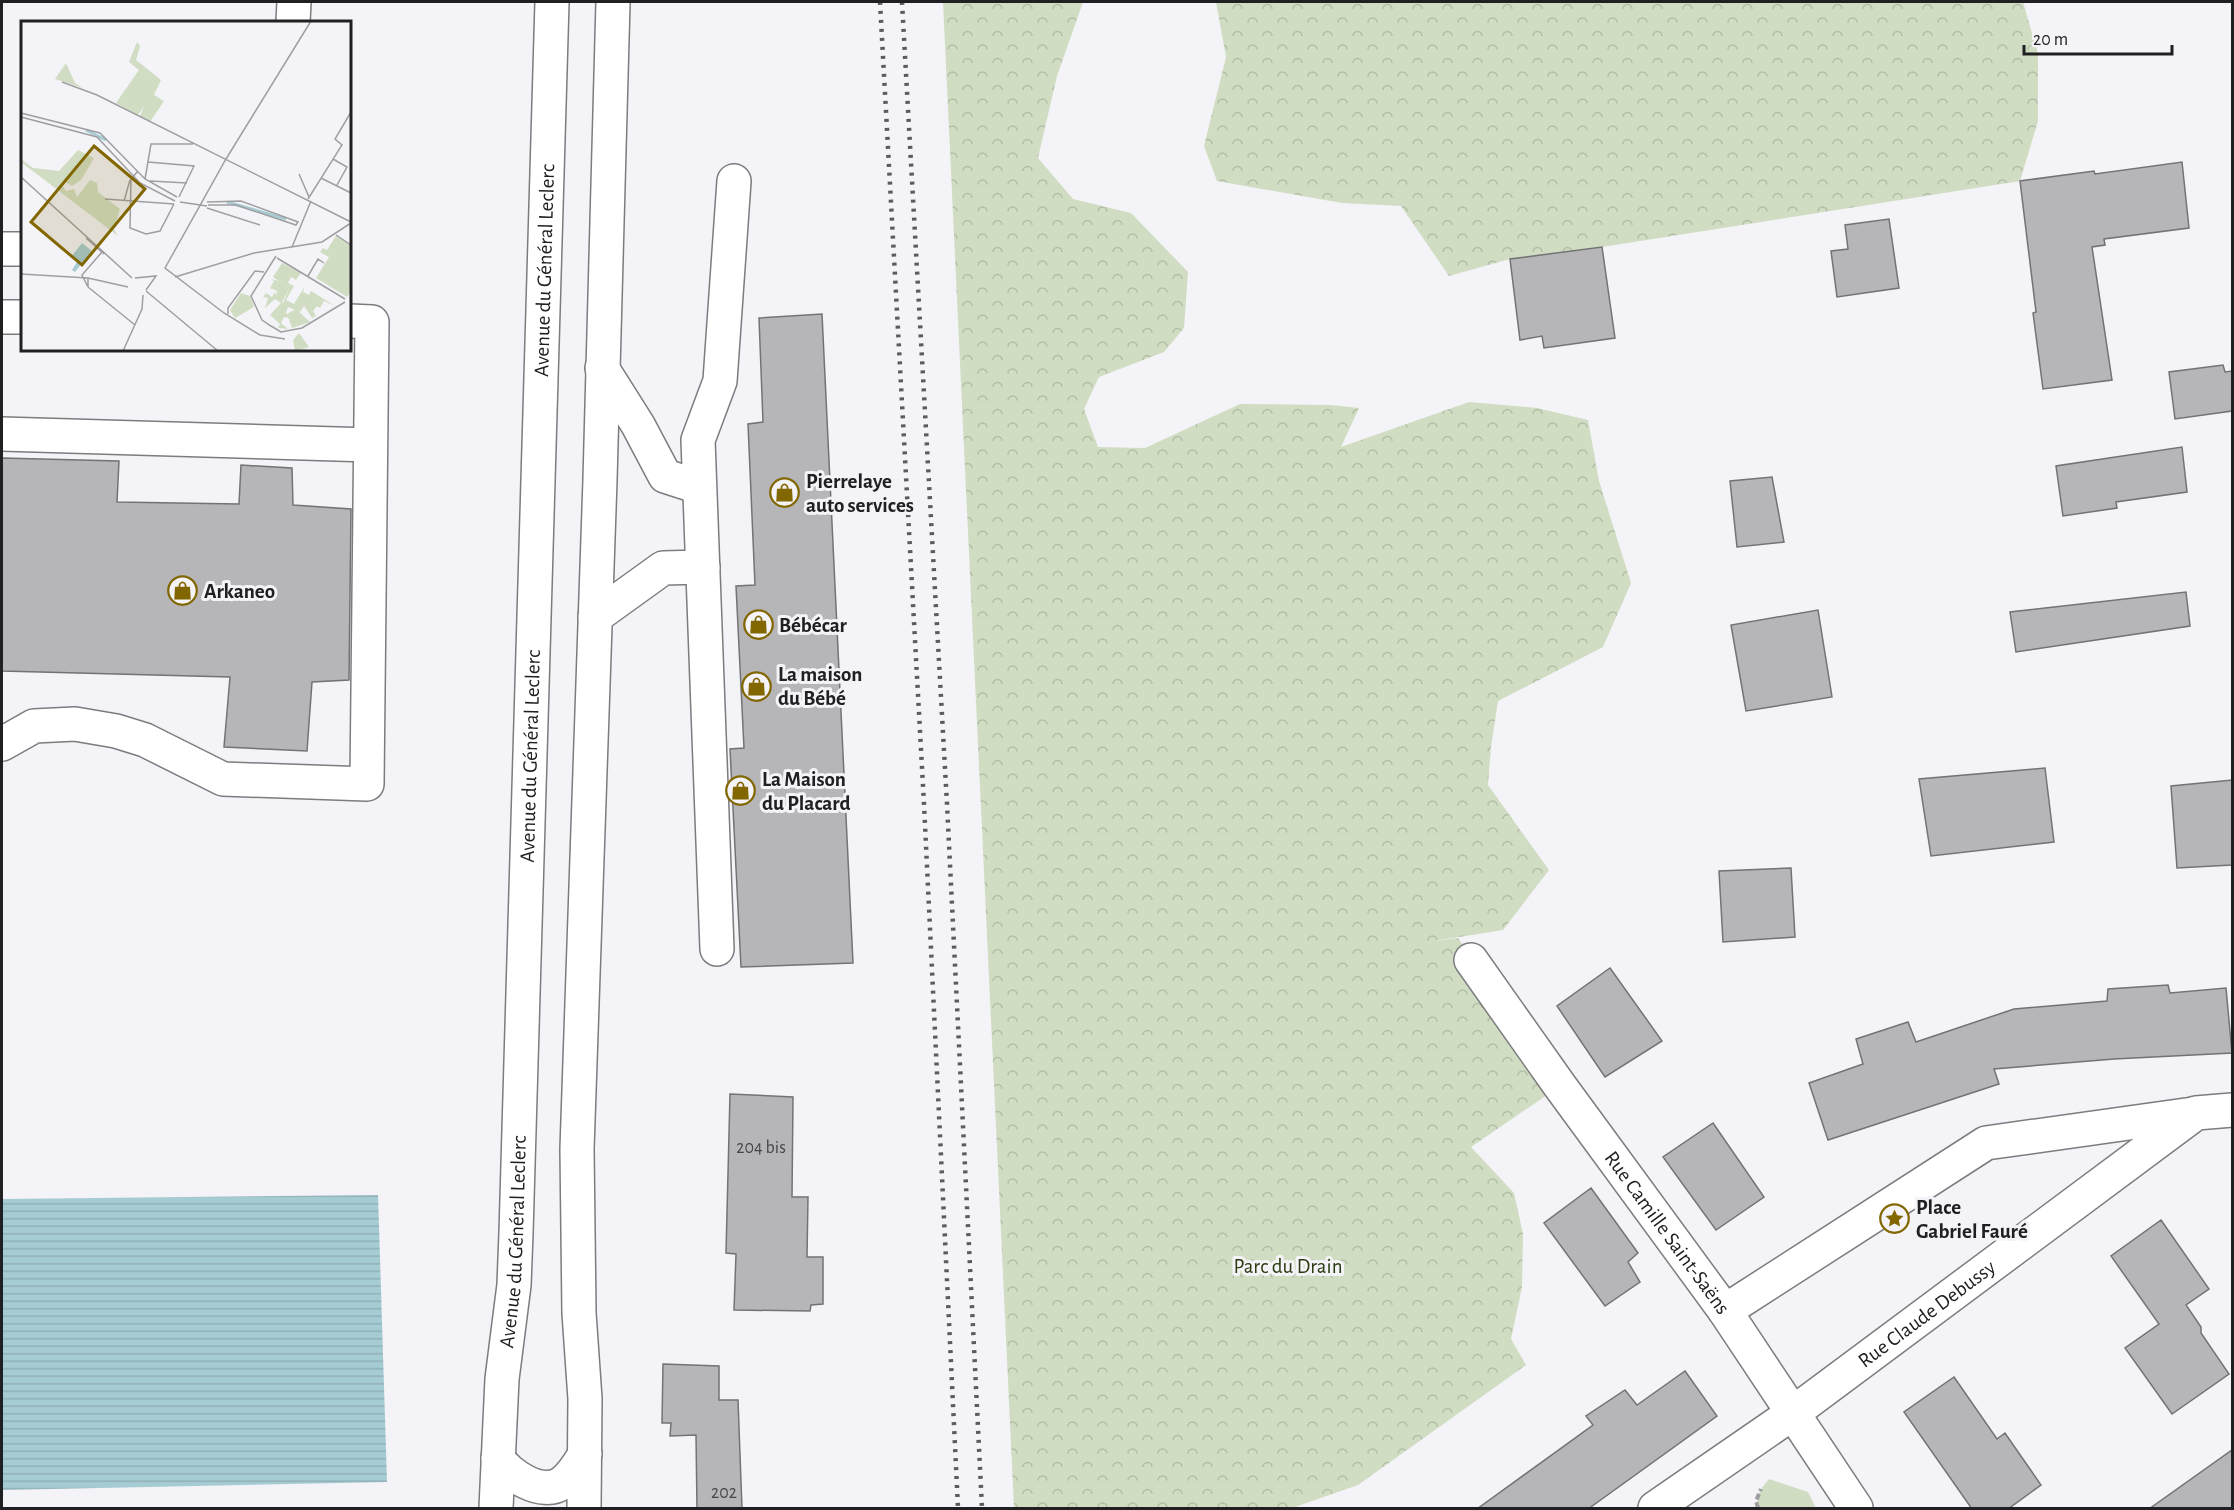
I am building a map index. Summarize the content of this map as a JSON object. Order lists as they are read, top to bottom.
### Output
{
  "streets": {
    "main road": ["Avenue du Général Leclerc", "Rue Camille Saint-Saëns", "Rue Claude Debussy"]
  },
  "crossings": [
    ["Rue Camille Saint-Saëns", "Rue Claude Debussy"]
  ],
  "parks": ["Parc du Drain"],
  "places": {
    "shop": [
      "Pierrelaye auto services",
      "Arkaneo",
      "Bébécar",
      "La maison du Bébé",
      "La Maison du Placard"
    ],
    "place": ["Place Gabriel Fauré"]
  },
  "house_numbers": ["204 bis", "202"],
  "scale_bar": "20 m"
}
